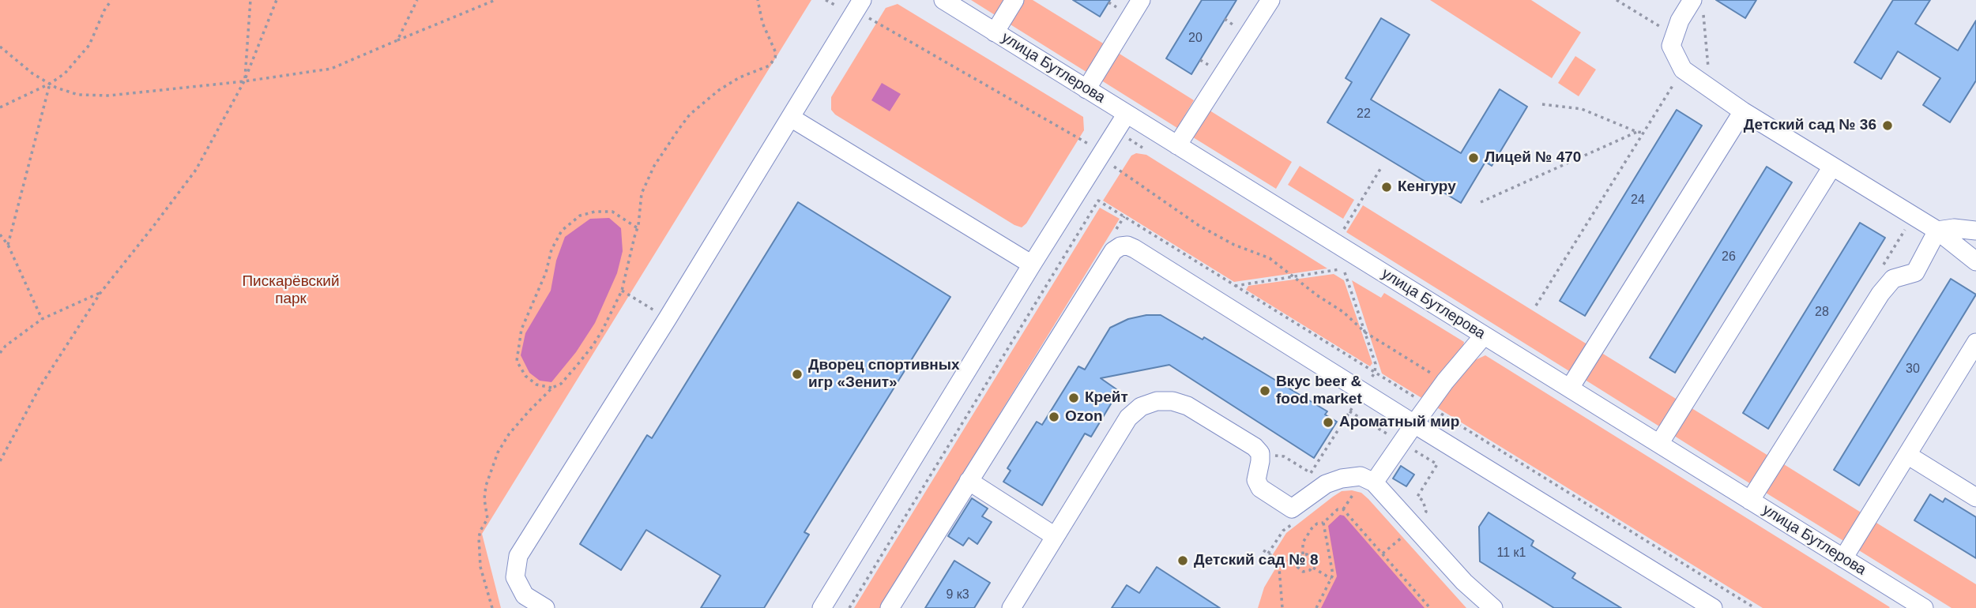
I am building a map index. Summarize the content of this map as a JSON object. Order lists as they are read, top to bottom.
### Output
{
  "streets": {
    "street": ["улица Бутлерова"]
  },
  "parks": ["Пискарёвский парк"],
  "places": [
    "Детский сад № 36",
    "Лицей № 470",
    "Кенгуру",
    "Дворец спортивных игр «Зенит»",
    "Вкус beer & food market",
    "Крейт",
    "Ozon",
    "Ароматный мир",
    "Детский сад № 8"
  ],
  "house_numbers": [
    "20",
    "22",
    "24",
    "26",
    "28",
    "30",
    "11 к1",
    "9 к3"
  ]
}
